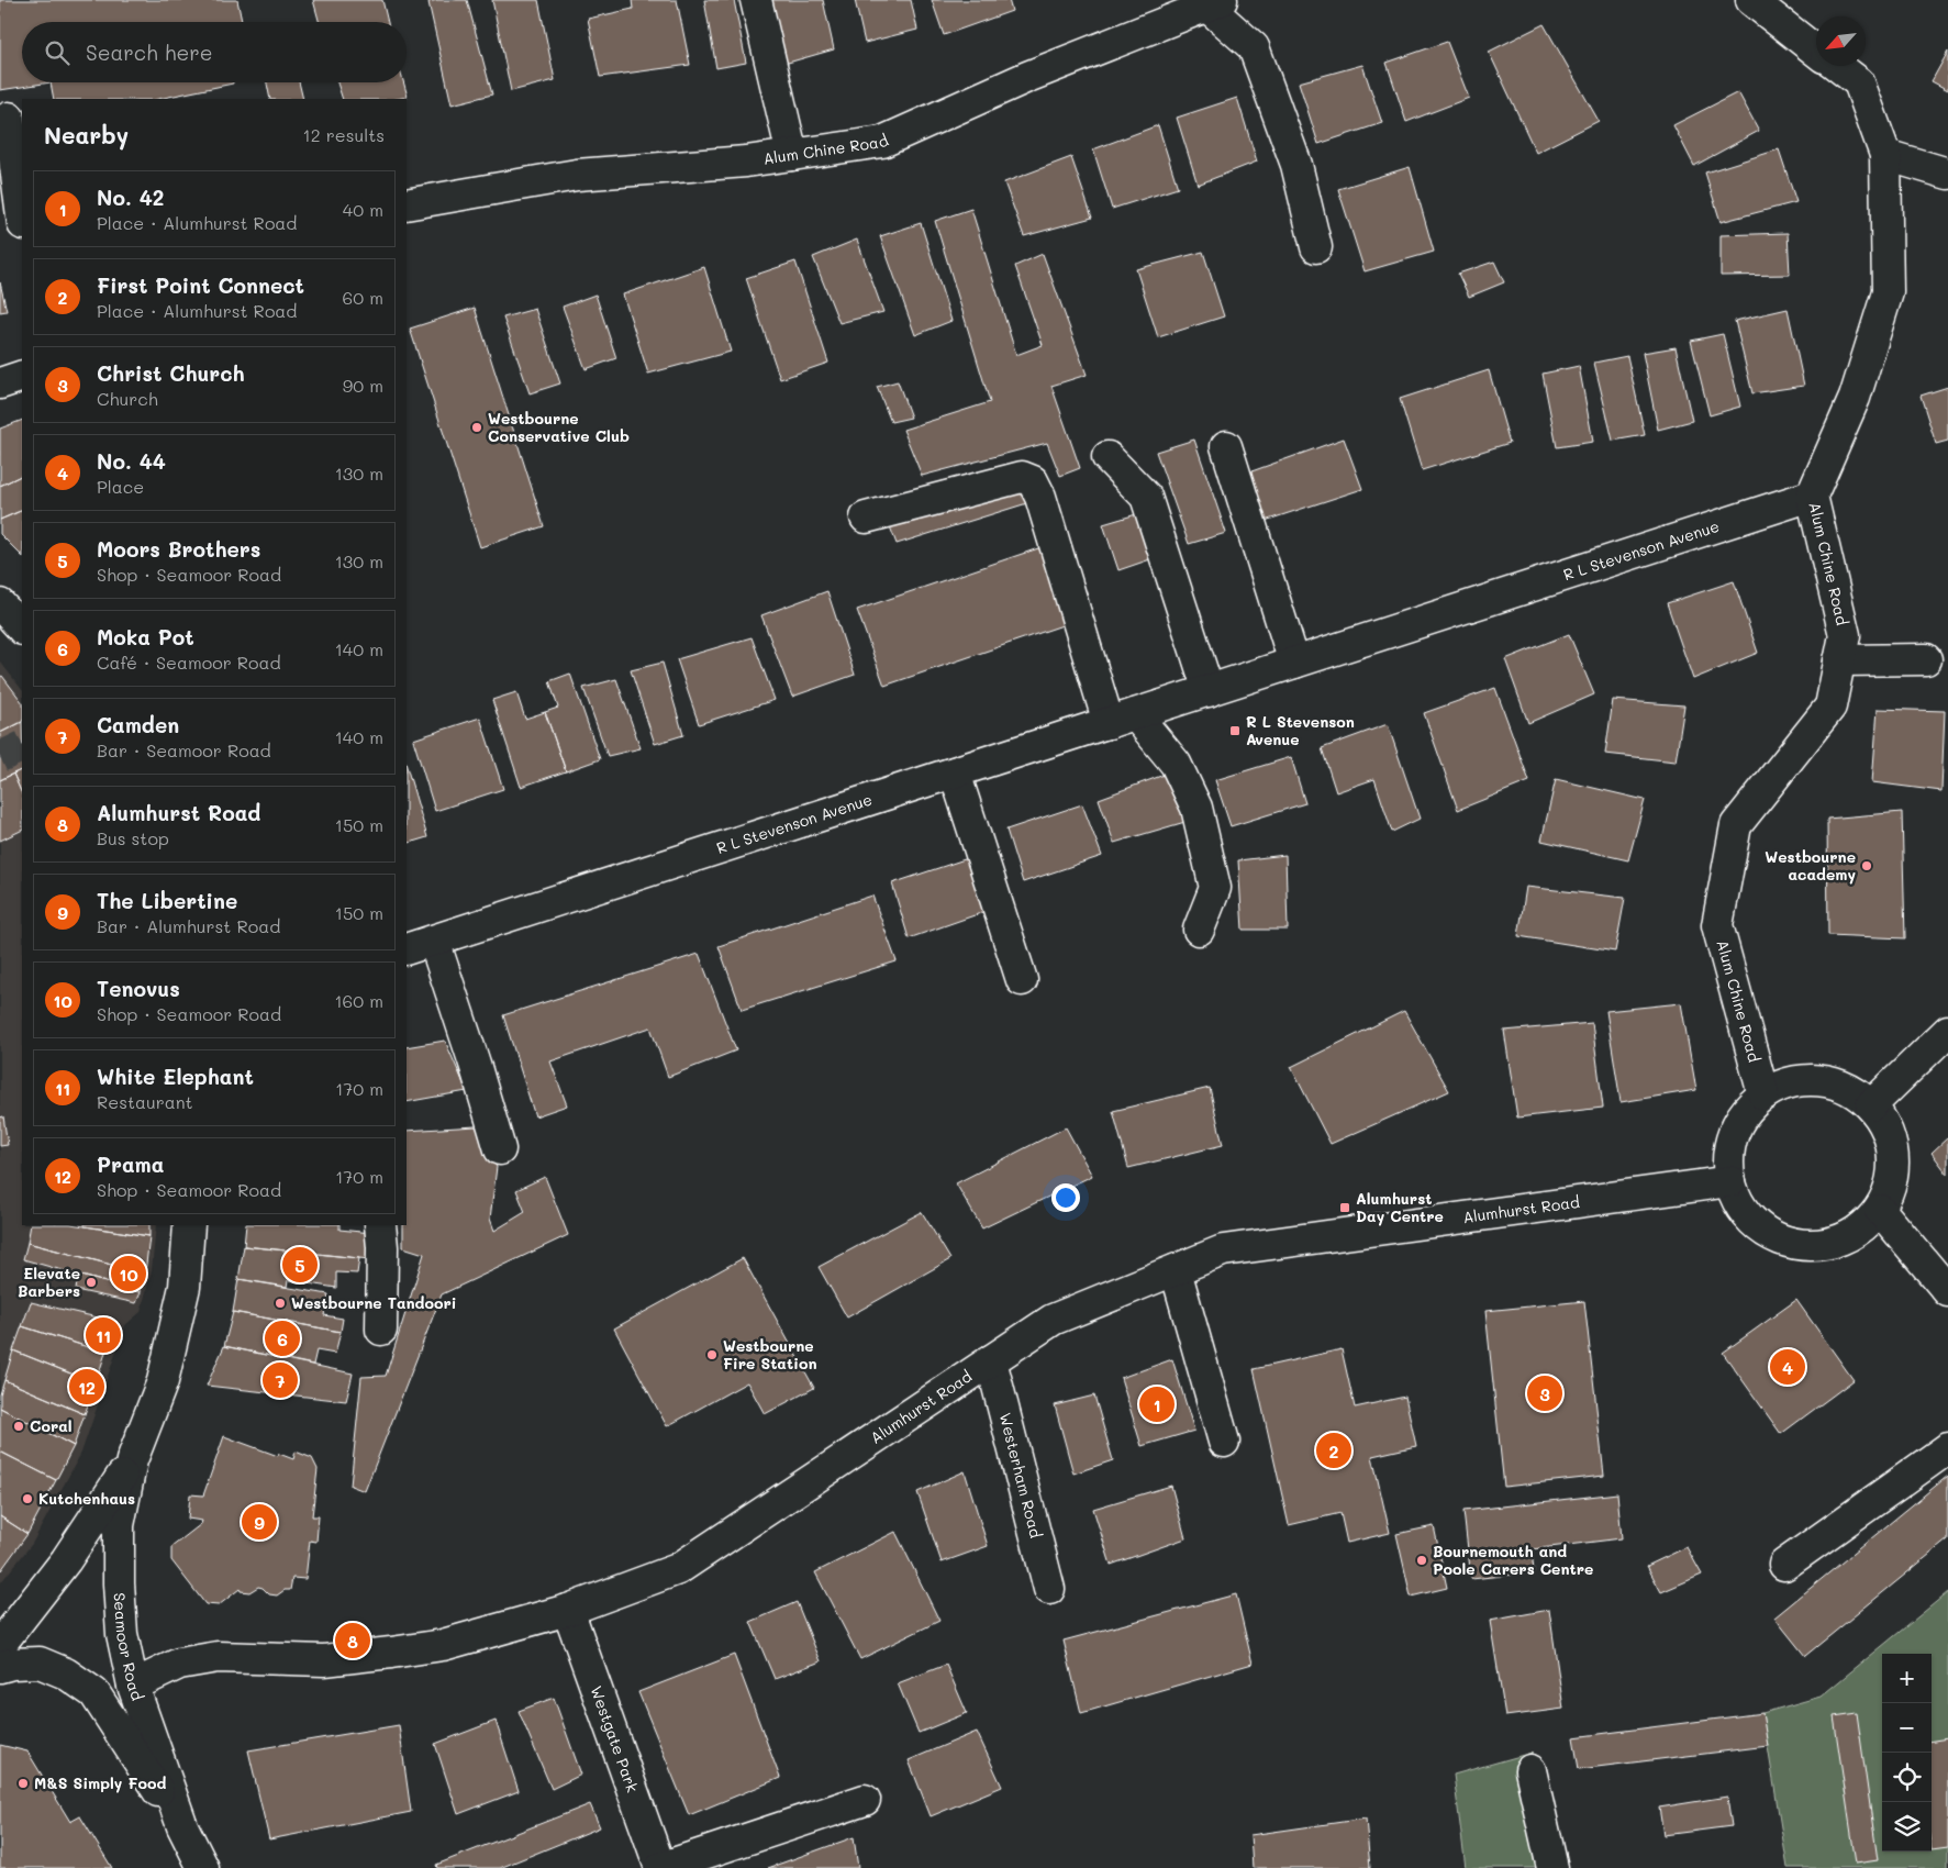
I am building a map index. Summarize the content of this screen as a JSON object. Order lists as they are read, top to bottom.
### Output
{
  "streets": {
    "street": [
      "Alum Chine Road",
      "R L Stevenson Avenue",
      "Alumhurst Road",
      "Westerham Road",
      "Seamoor Road",
      "Westgate Park"
    ]
  },
  "crossings": [
    ["Alum Chine Road", "R L Stevenson Avenue"],
    ["Alum Chine Road", "Alumhurst Road"],
    ["Alumhurst Road", "Westerham Road"],
    ["Alumhurst Road", "Seamoor Road"],
    ["Alumhurst Road", "Westgate Park"]
  ],
  "places": {
    "other": [
      "Westbourne Conservative Club",
      "Westbourne academy",
      "Elevate Barbers",
      "Westbourne Tandoori",
      "Westbourne Fire Station",
      "Coral",
      "Kutchenhaus",
      "Bournemouth and Poole Carers Centre",
      "M&S Simply Food"
    ],
    "transit": ["R L Stevenson Avenue", "Alumhurst Day Centre"]
  },
  "north": "bottom left",
  "page": {
    "search": "Search here",
    "heading": ["Nearby", "12 results"],
    "list": [
      {
        "mark": "1",
        "name": "No. 42",
        "note": "Place · Alumhurst Road",
        "value": "40 m"
      },
      {
        "mark": "2",
        "name": "First Point Connect",
        "note": "Place · Alumhurst Road",
        "value": "60 m"
      },
      {
        "mark": "3",
        "name": "Christ Church",
        "note": "Church",
        "value": "90 m"
      },
      {
        "mark": "4",
        "name": "No. 44",
        "note": "Place",
        "value": "130 m"
      },
      {
        "mark": "5",
        "name": "Moors Brothers",
        "note": "Shop · Seamoor Road",
        "value": "130 m"
      },
      {
        "mark": "6",
        "name": "Moka Pot",
        "note": "Café · Seamoor Road",
        "value": "140 m"
      },
      {
        "mark": "7",
        "name": "Camden",
        "note": "Bar · Seamoor Road",
        "value": "140 m"
      },
      {
        "mark": "8",
        "name": "Alumhurst Road",
        "note": "Bus stop",
        "value": "150 m"
      },
      {
        "mark": "9",
        "name": "The Libertine",
        "note": "Bar · Alumhurst Road",
        "value": "150 m"
      },
      {
        "mark": "10",
        "name": "Tenovus",
        "note": "Shop · Seamoor Road",
        "value": "160 m"
      },
      {
        "mark": "11",
        "name": "White Elephant",
        "note": "Restaurant",
        "value": "170 m"
      },
      {
        "mark": "12",
        "name": "Prama",
        "note": "Shop · Seamoor Road",
        "value": "170 m"
      }
    ],
    "pins": [
      "5",
      "10",
      "11",
      "6",
      "4",
      "7",
      "12",
      "3",
      "1",
      "2",
      "9",
      "8"
    ],
    "map_buttons": ["+", "−"]
  }
}
